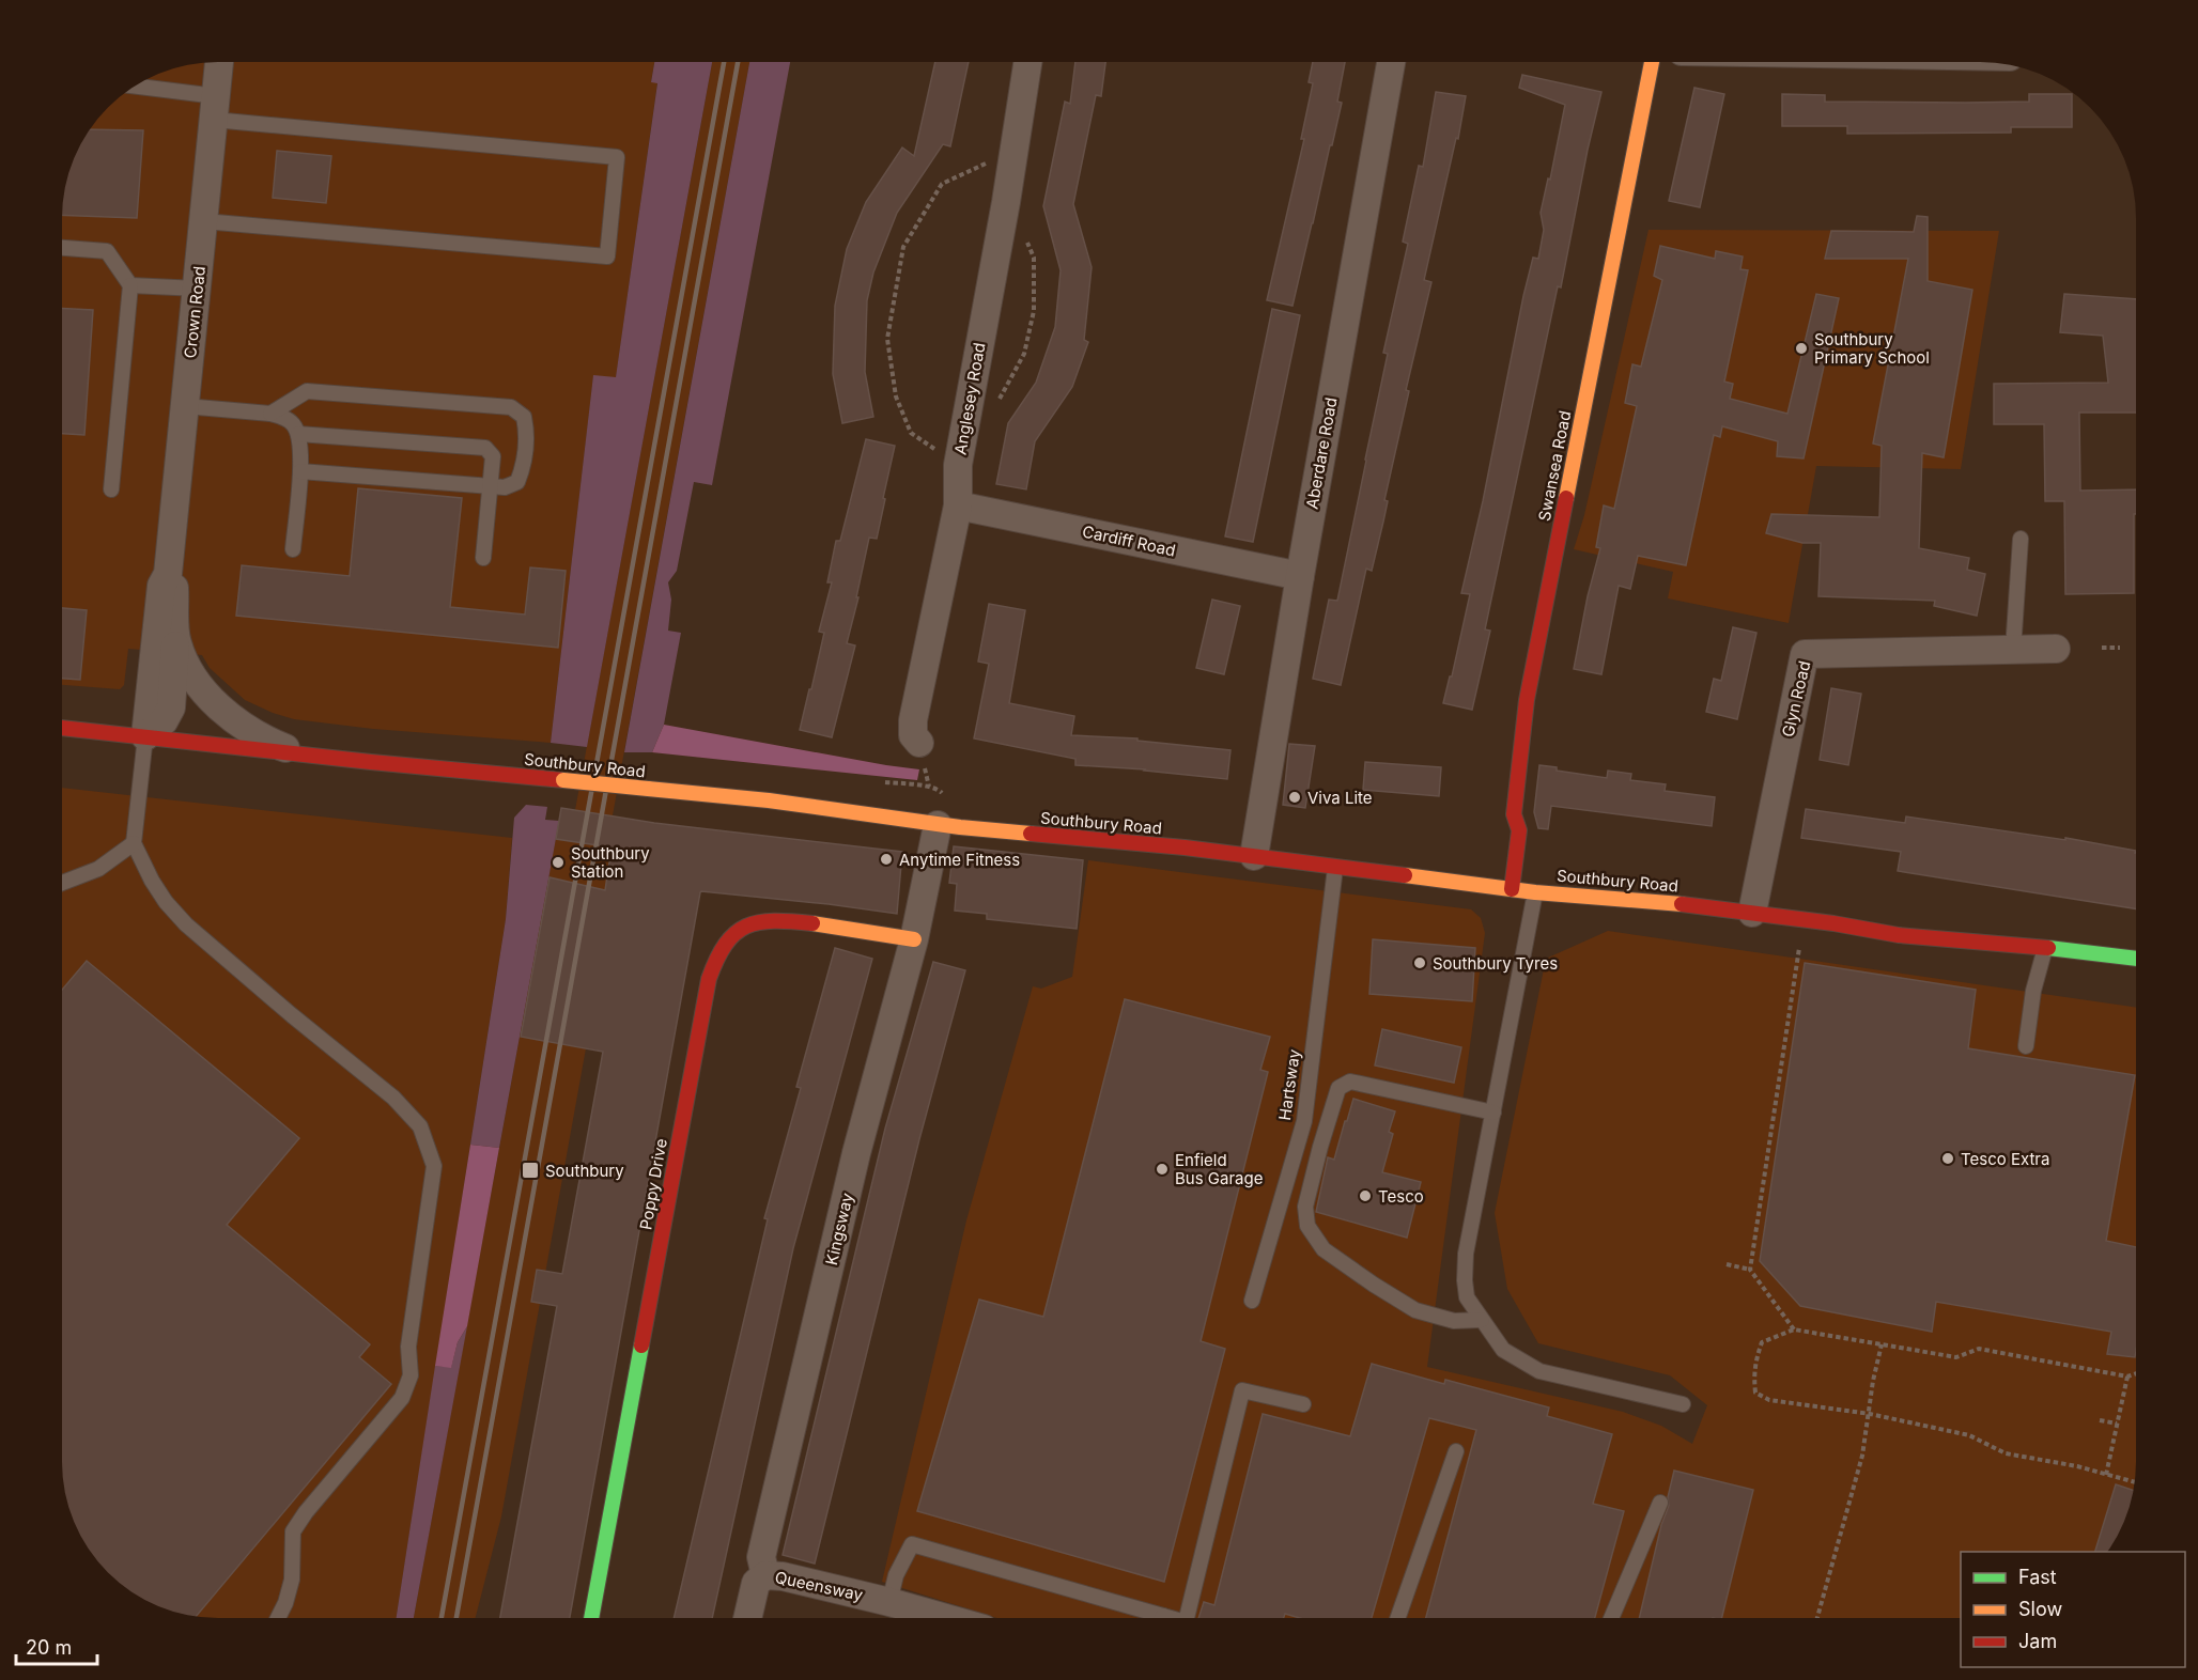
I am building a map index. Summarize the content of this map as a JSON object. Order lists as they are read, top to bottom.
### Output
{
  "streets": {
    "main road": ["Swansea Road", "Southbury Road", "Poppy Drive"],
    "street": [
      "Crown Road",
      "Anglesey Road",
      "Aberdare Road",
      "Cardiff Road",
      "Glyn Road",
      "Kingsway",
      "Queensway"
    ],
    "lane": ["Hartsway"]
  },
  "crossings": [
    ["Crown Road", "Southbury Road"],
    ["Anglesey Road", "Cardiff Road"],
    ["Aberdare Road", "Cardiff Road"],
    ["Aberdare Road", "Southbury Road"],
    ["Swansea Road", "Southbury Road"],
    ["Glyn Road", "Southbury Road"],
    ["Southbury Road", "Hartsway"],
    ["Southbury Road", "Kingsway"],
    ["Poppy Drive", "Kingsway"],
    ["Kingsway", "Queensway"]
  ],
  "places": {
    "other": [
      "Southbury Primary School",
      "Viva Lite",
      "Anytime Fitness",
      "Southbury Station",
      "Southbury Tyres",
      "Tesco Extra",
      "Enfield Bus Garage",
      "Tesco"
    ],
    "transit": ["Southbury"]
  },
  "legend": ["Fast", "Slow", "Jam"],
  "scale_bar": "20 m"
}
